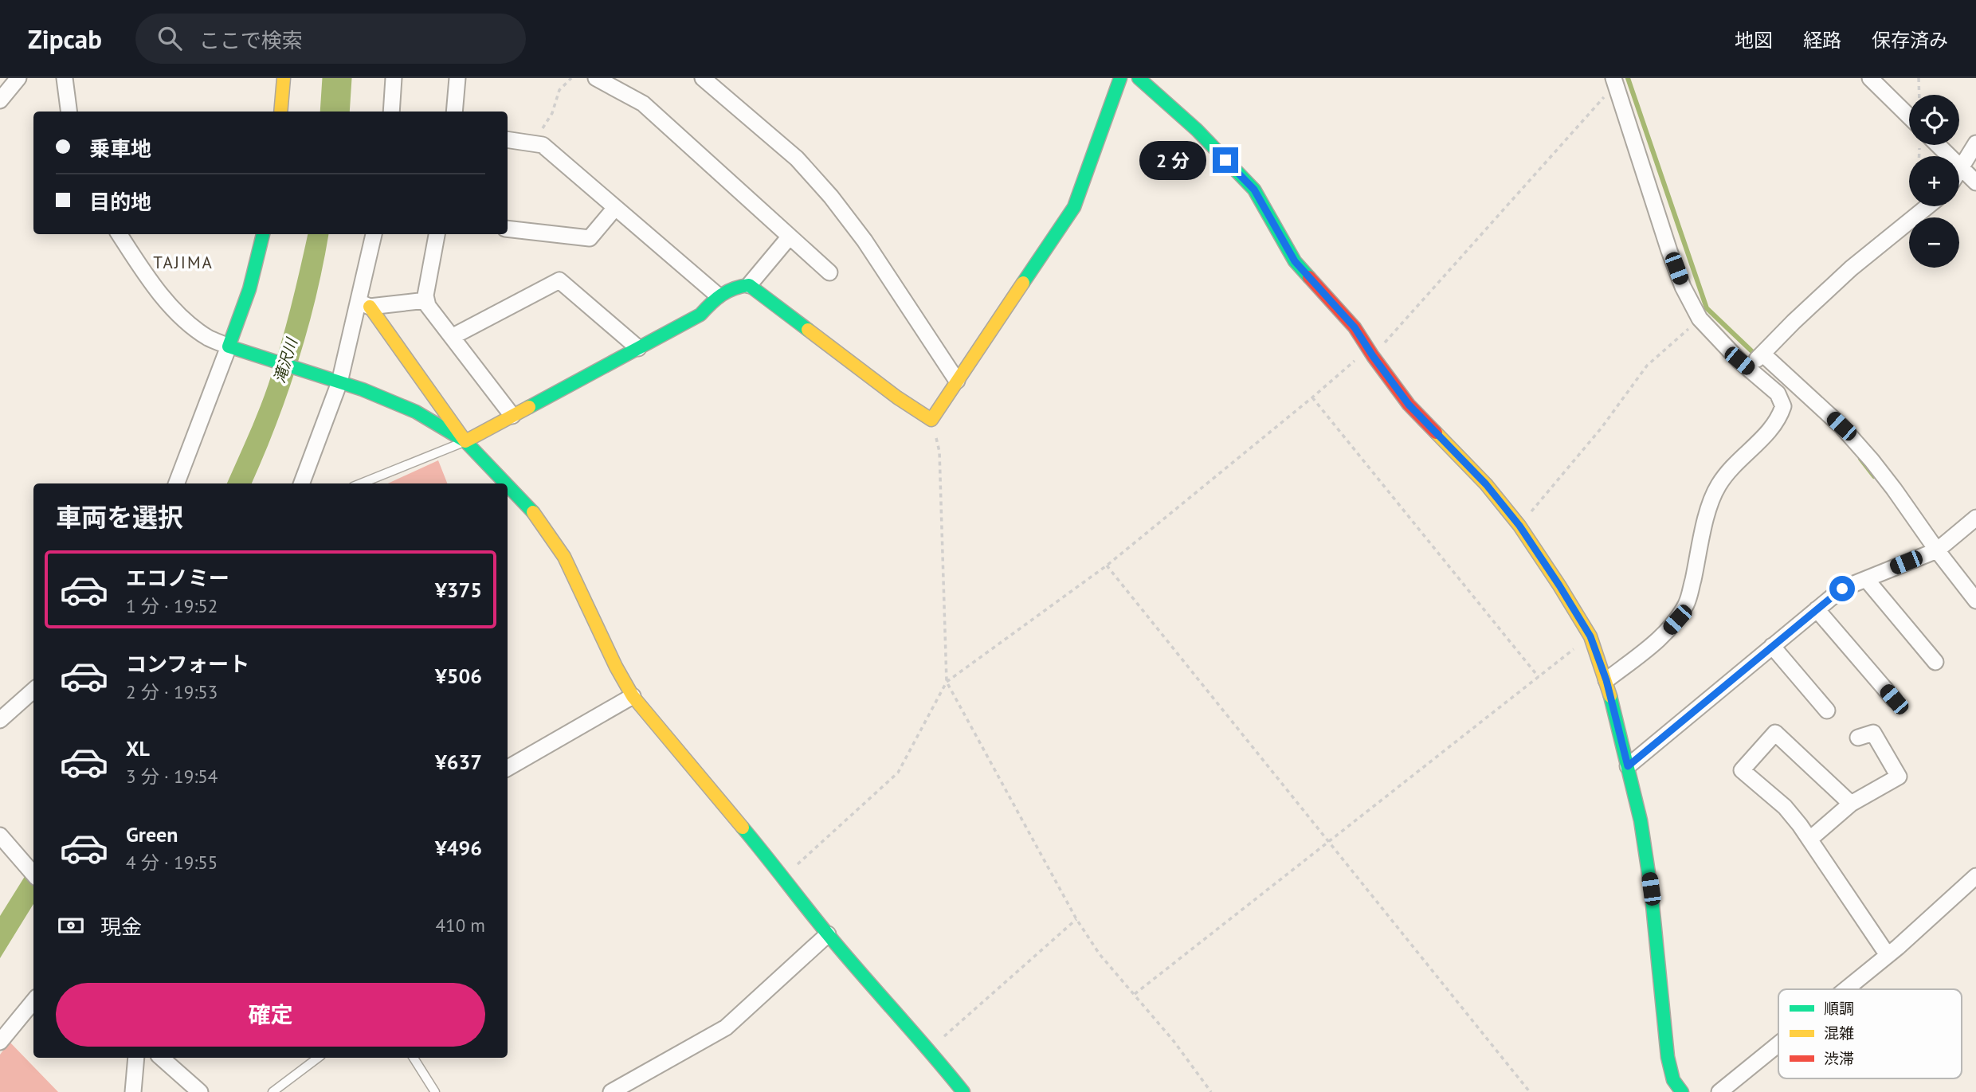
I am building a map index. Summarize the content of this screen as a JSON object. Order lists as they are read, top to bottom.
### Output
{
  "districts": ["TAJIMA"],
  "water": ["滝沢川"],
  "legend": ["順調", "混雑", "渋滞"],
  "page": {
    "header": "Zipcab",
    "search": "ここで検索",
    "nav": ["地図", "経路", "保存済み"],
    "map_buttons": ["+", "−"],
    "banner": ["乗車地", "目的地"],
    "bubble": "2 分",
    "heading": "車両を選択",
    "list": [
      {
        "name": "エコノミー",
        "note": "1 分 · 19:52",
        "value": "¥375"
      },
      {
        "name": "コンフォート",
        "note": "2 分 · 19:53",
        "value": "¥506"
      },
      {
        "name": "XL",
        "note": "3 分 · 19:54",
        "value": "¥637"
      },
      {
        "name": "Green",
        "note": "4 分 · 19:55",
        "value": "¥496"
      }
    ],
    "pay": ["現金", "410 m"],
    "buttons": "確定"
  }
}
